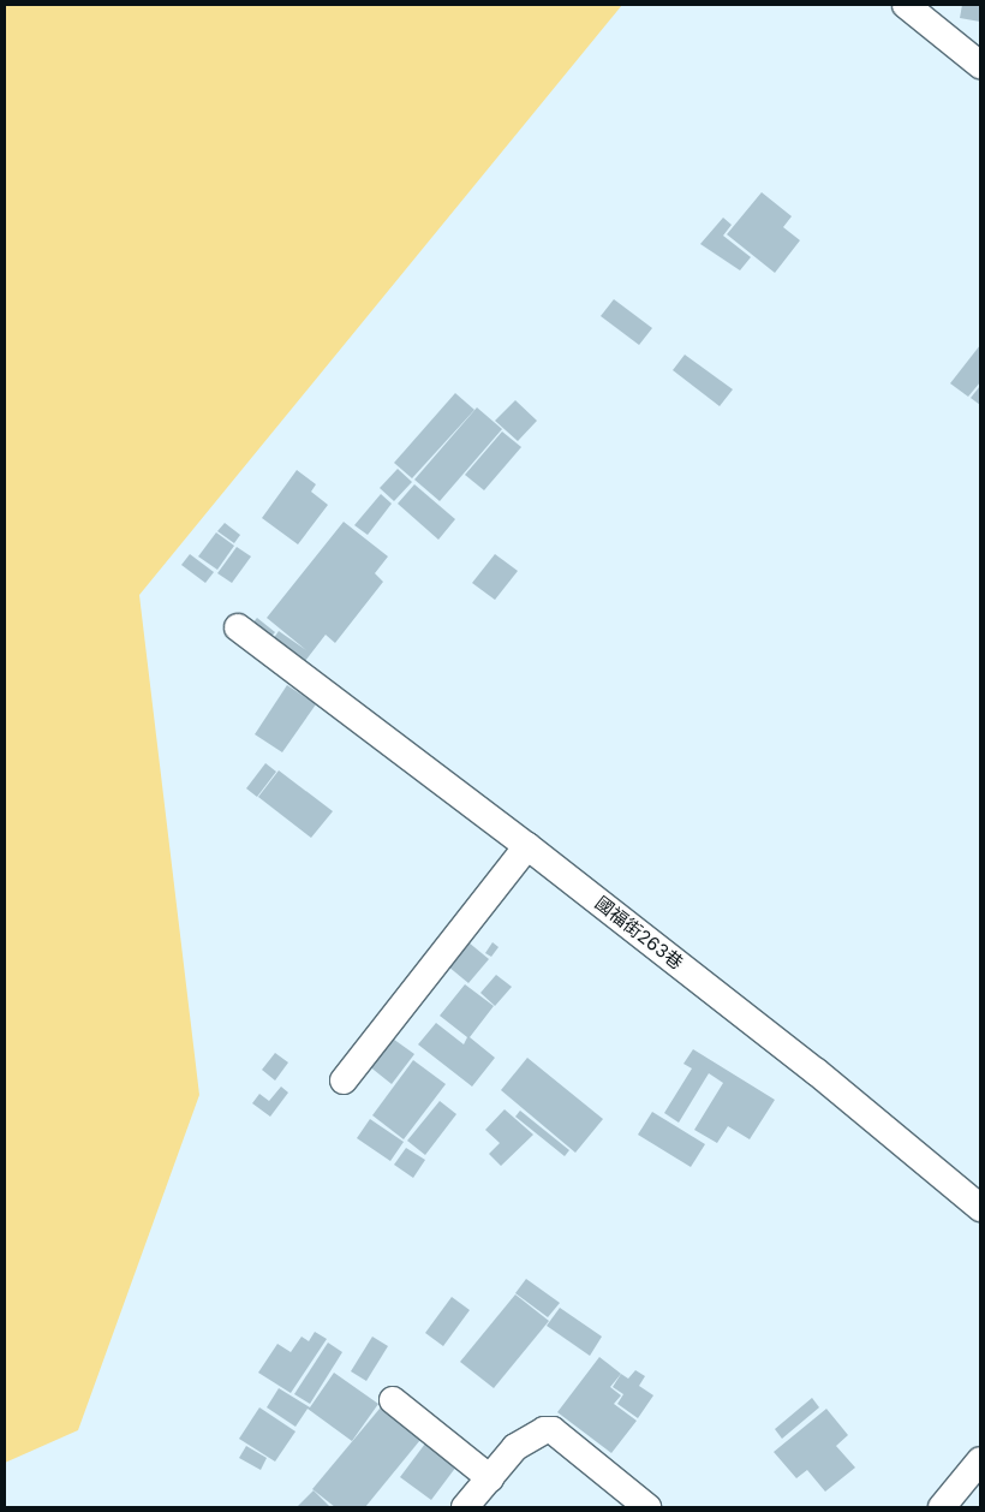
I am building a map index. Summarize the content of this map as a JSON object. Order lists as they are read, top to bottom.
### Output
{
  "streets": {
    "street": ["國福街263巷"]
  }
}
